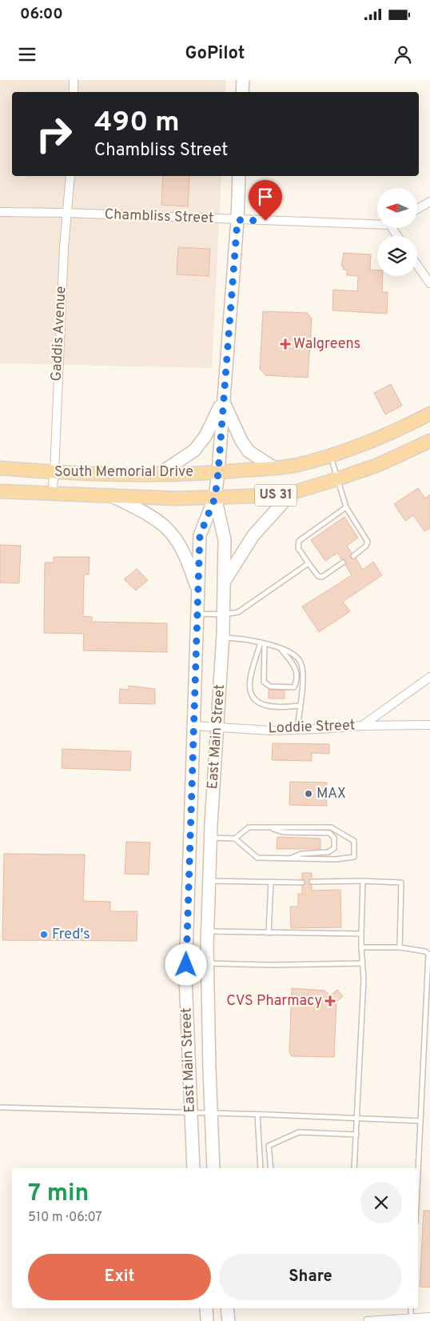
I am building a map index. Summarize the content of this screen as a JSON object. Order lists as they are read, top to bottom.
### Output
{
  "streets": {
    "main road": ["South Memorial Drive", "US 31", "East Main Street"],
    "street": ["Chambliss Street", "Gaddis Avenue", "Loddie Street"]
  },
  "crossings": [
    ["Chambliss Street", "Gaddis Avenue"],
    ["Chambliss Street", "East Main Street"],
    ["Gaddis Avenue", "South Memorial Drive"],
    ["South Memorial Drive", "East Main Street"],
    ["Loddie Street", "East Main Street"]
  ],
  "places": {
    "health": ["Walgreens", "CVS Pharmacy"],
    "other": ["MAX", "Fred's"]
  },
  "north": "left",
  "page": {
    "status": "06:00",
    "header": "GoPilot",
    "turn": ["490 m", "Chambliss Street"],
    "heading": ["7 min", "510 m · 06:07"],
    "buttons": ["Exit", "Share"]
  }
}
